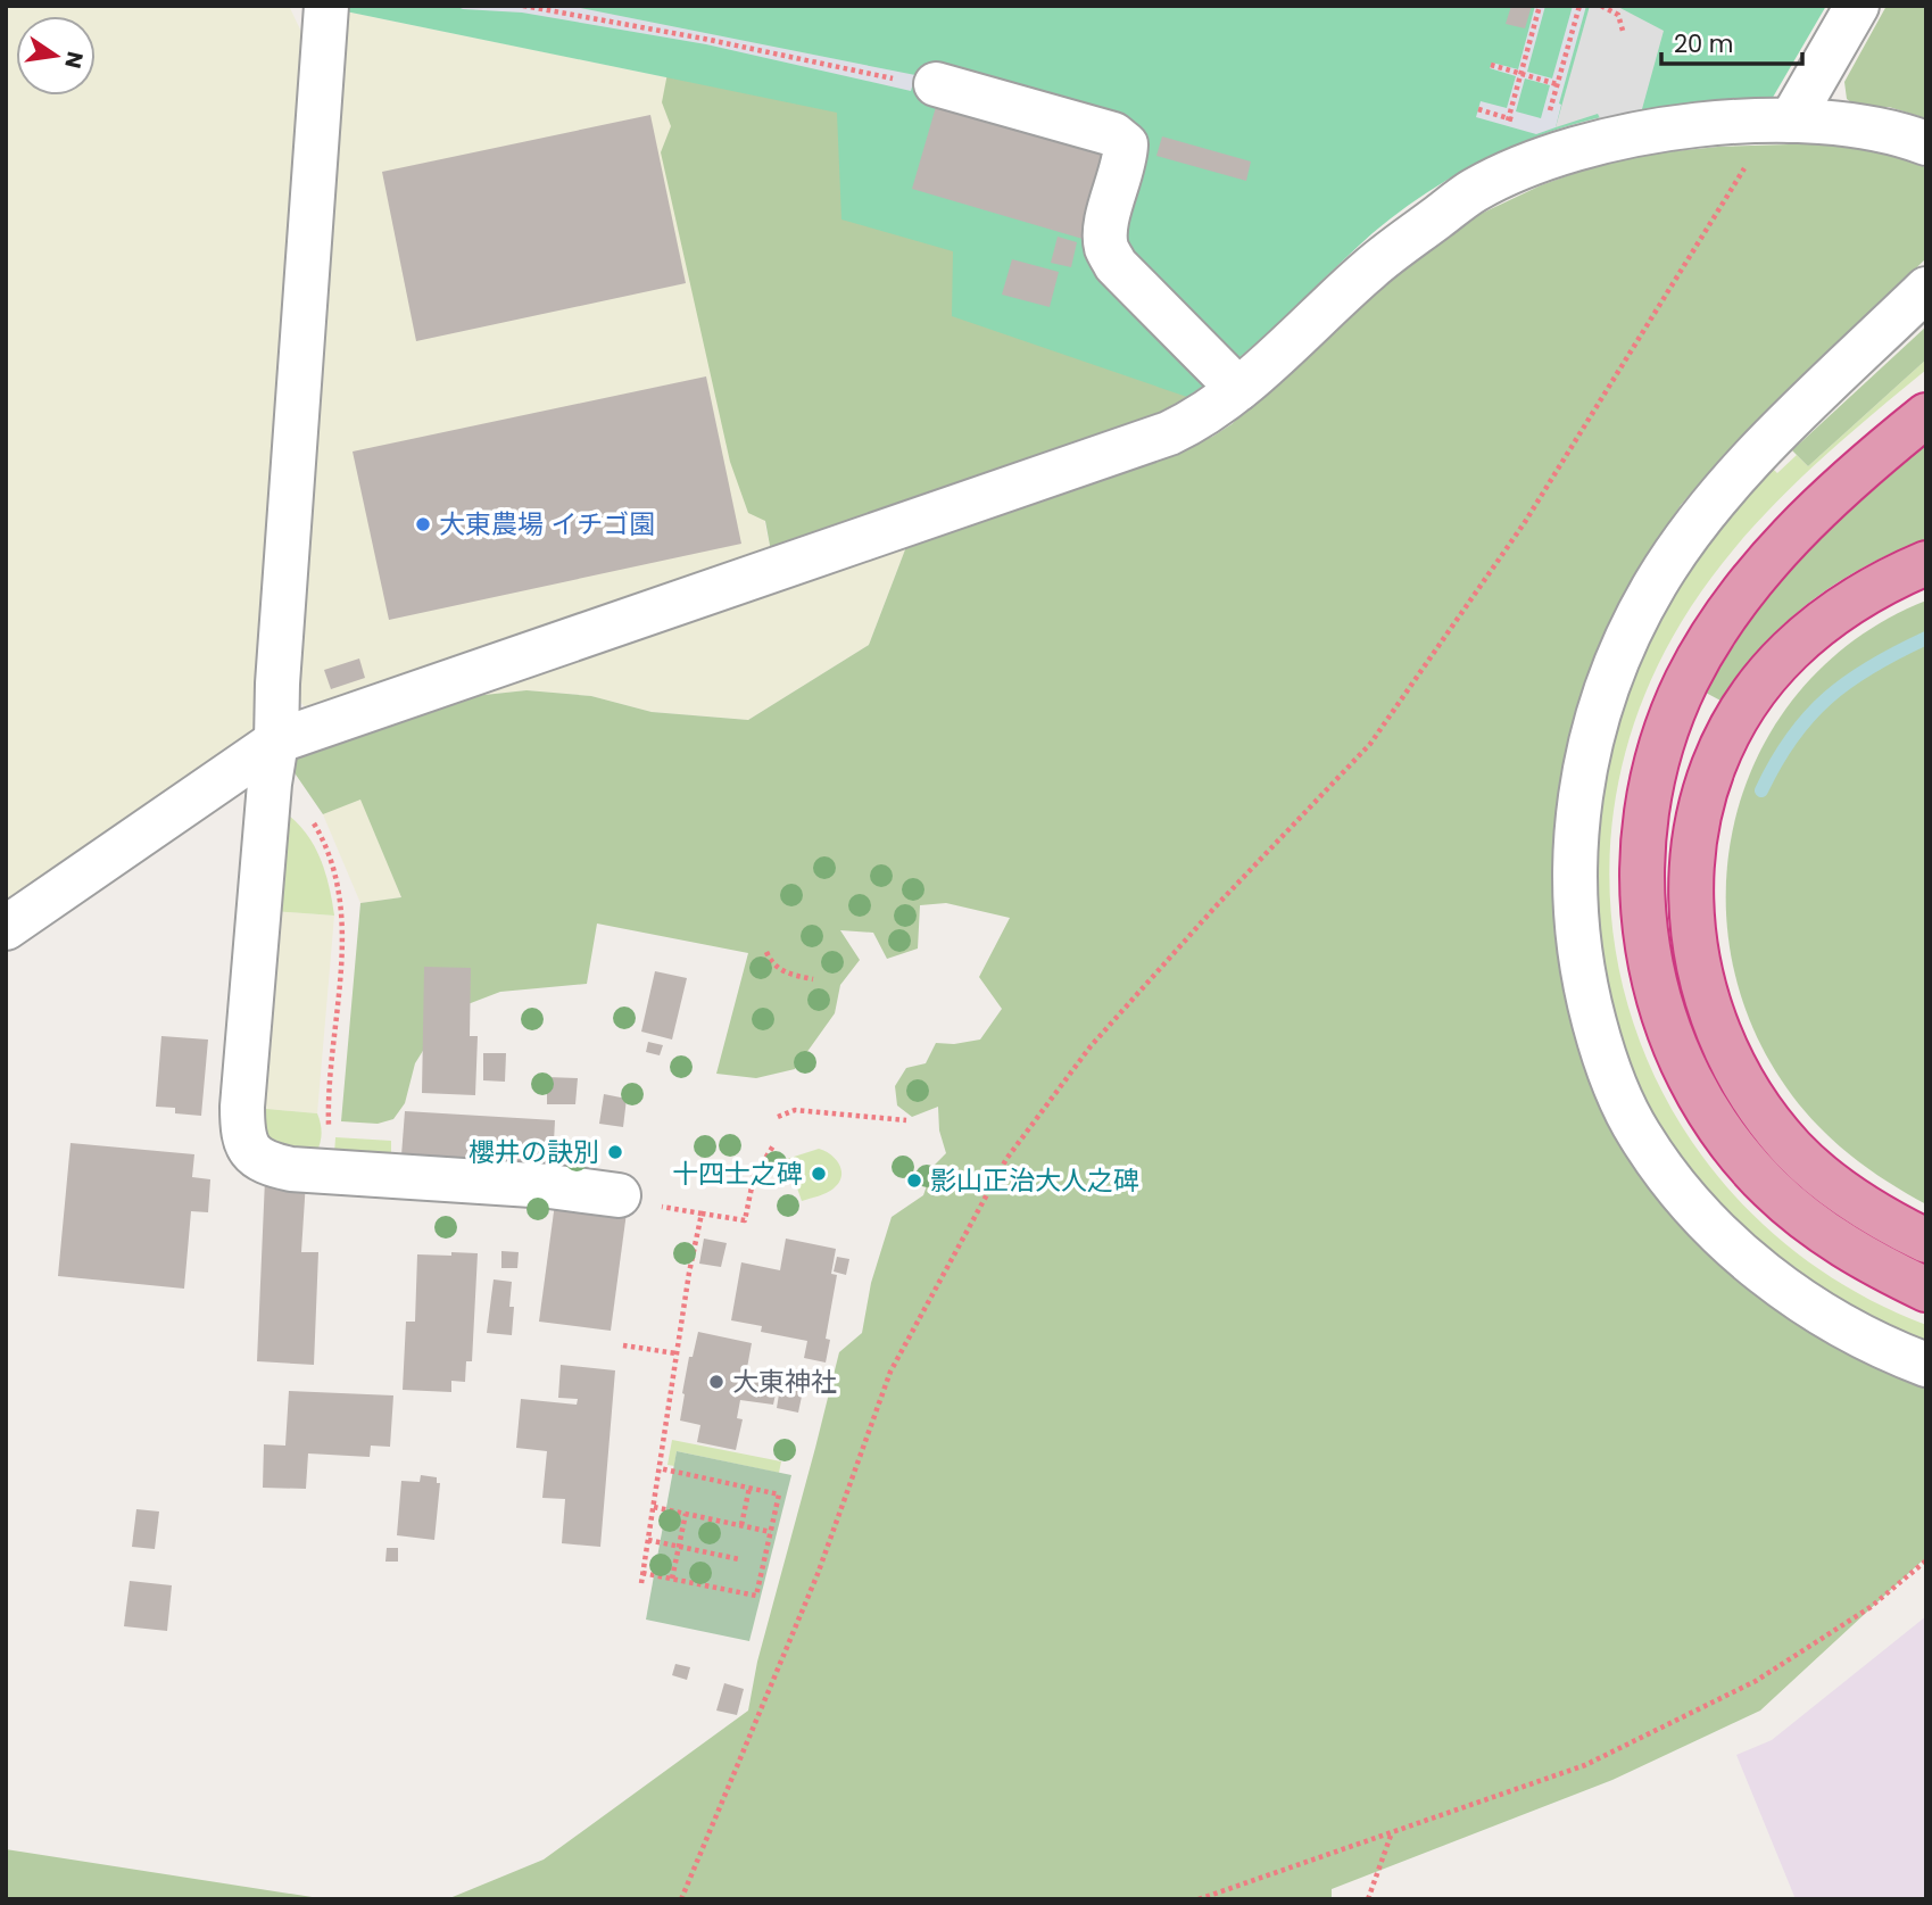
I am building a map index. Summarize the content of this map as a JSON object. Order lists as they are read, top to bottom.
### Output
{
  "places": [
    "大東農場 イチゴ園",
    "櫻井の訣別",
    "十四士之碑",
    "影山正治大人之碑",
    "大東神社"
  ],
  "scale_bar": "20 m",
  "north": "right"
}
